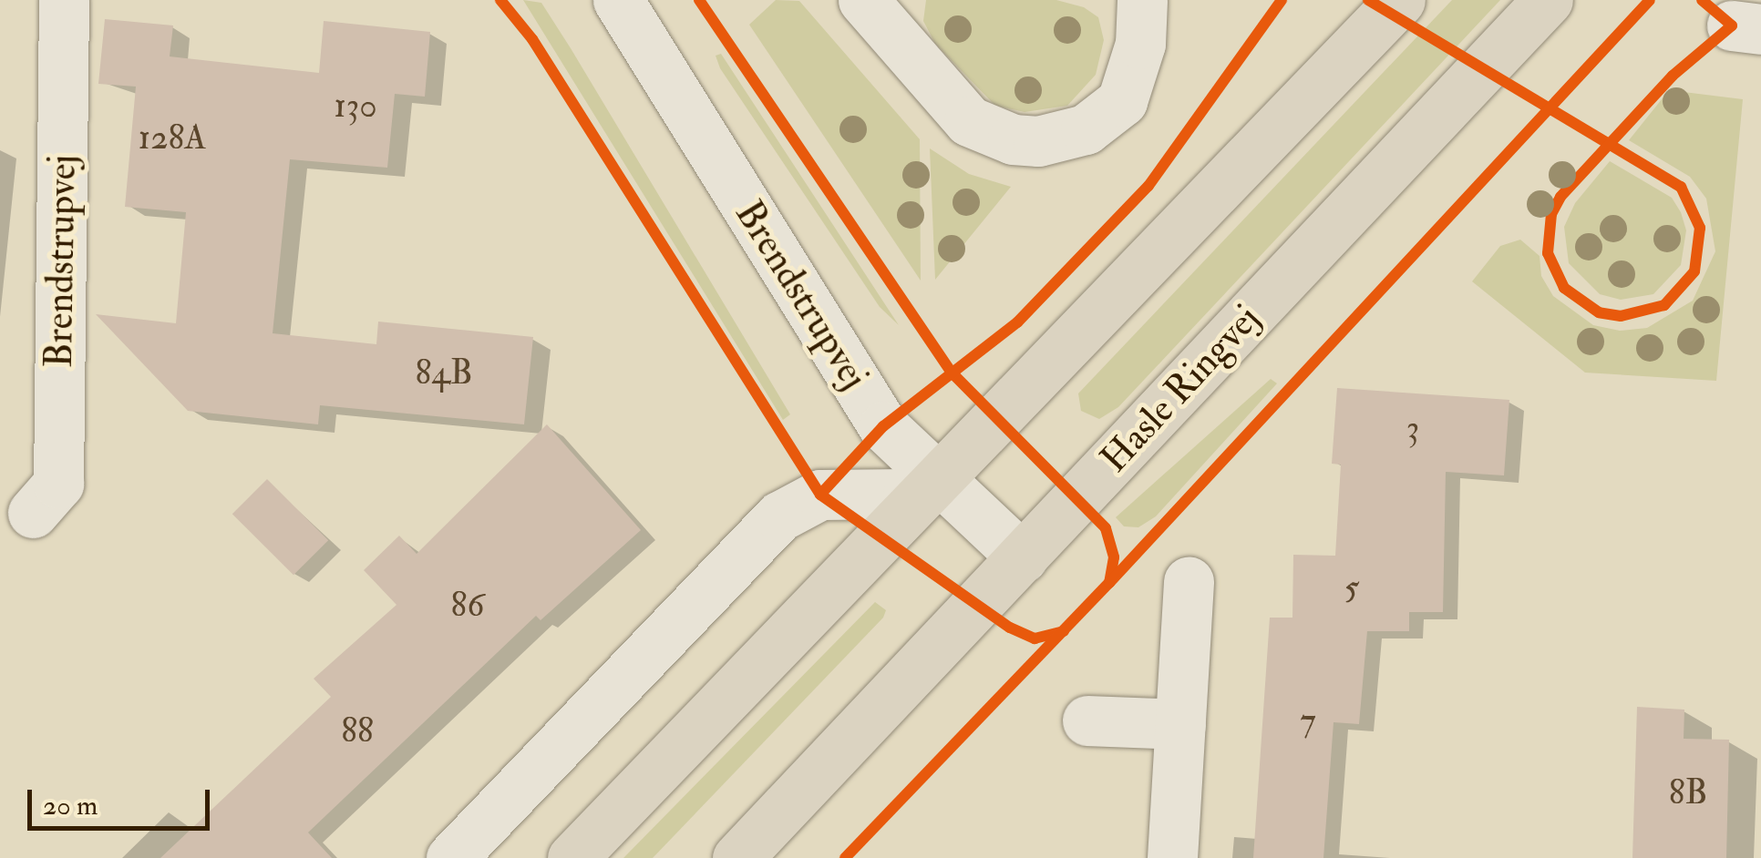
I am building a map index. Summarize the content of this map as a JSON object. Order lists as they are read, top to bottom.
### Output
{
  "streets": {
    "main road": ["Hasle Ringvej"],
    "street": ["Brendstrupvej"]
  },
  "crossings": [
    ["Brendstrupvej", "Hasle Ringvej"]
  ],
  "house_numbers": [
    "130",
    "128A",
    "84B",
    "3",
    "5",
    "86",
    "7",
    "88",
    "8B"
  ],
  "scale_bar": "20 m"
}
